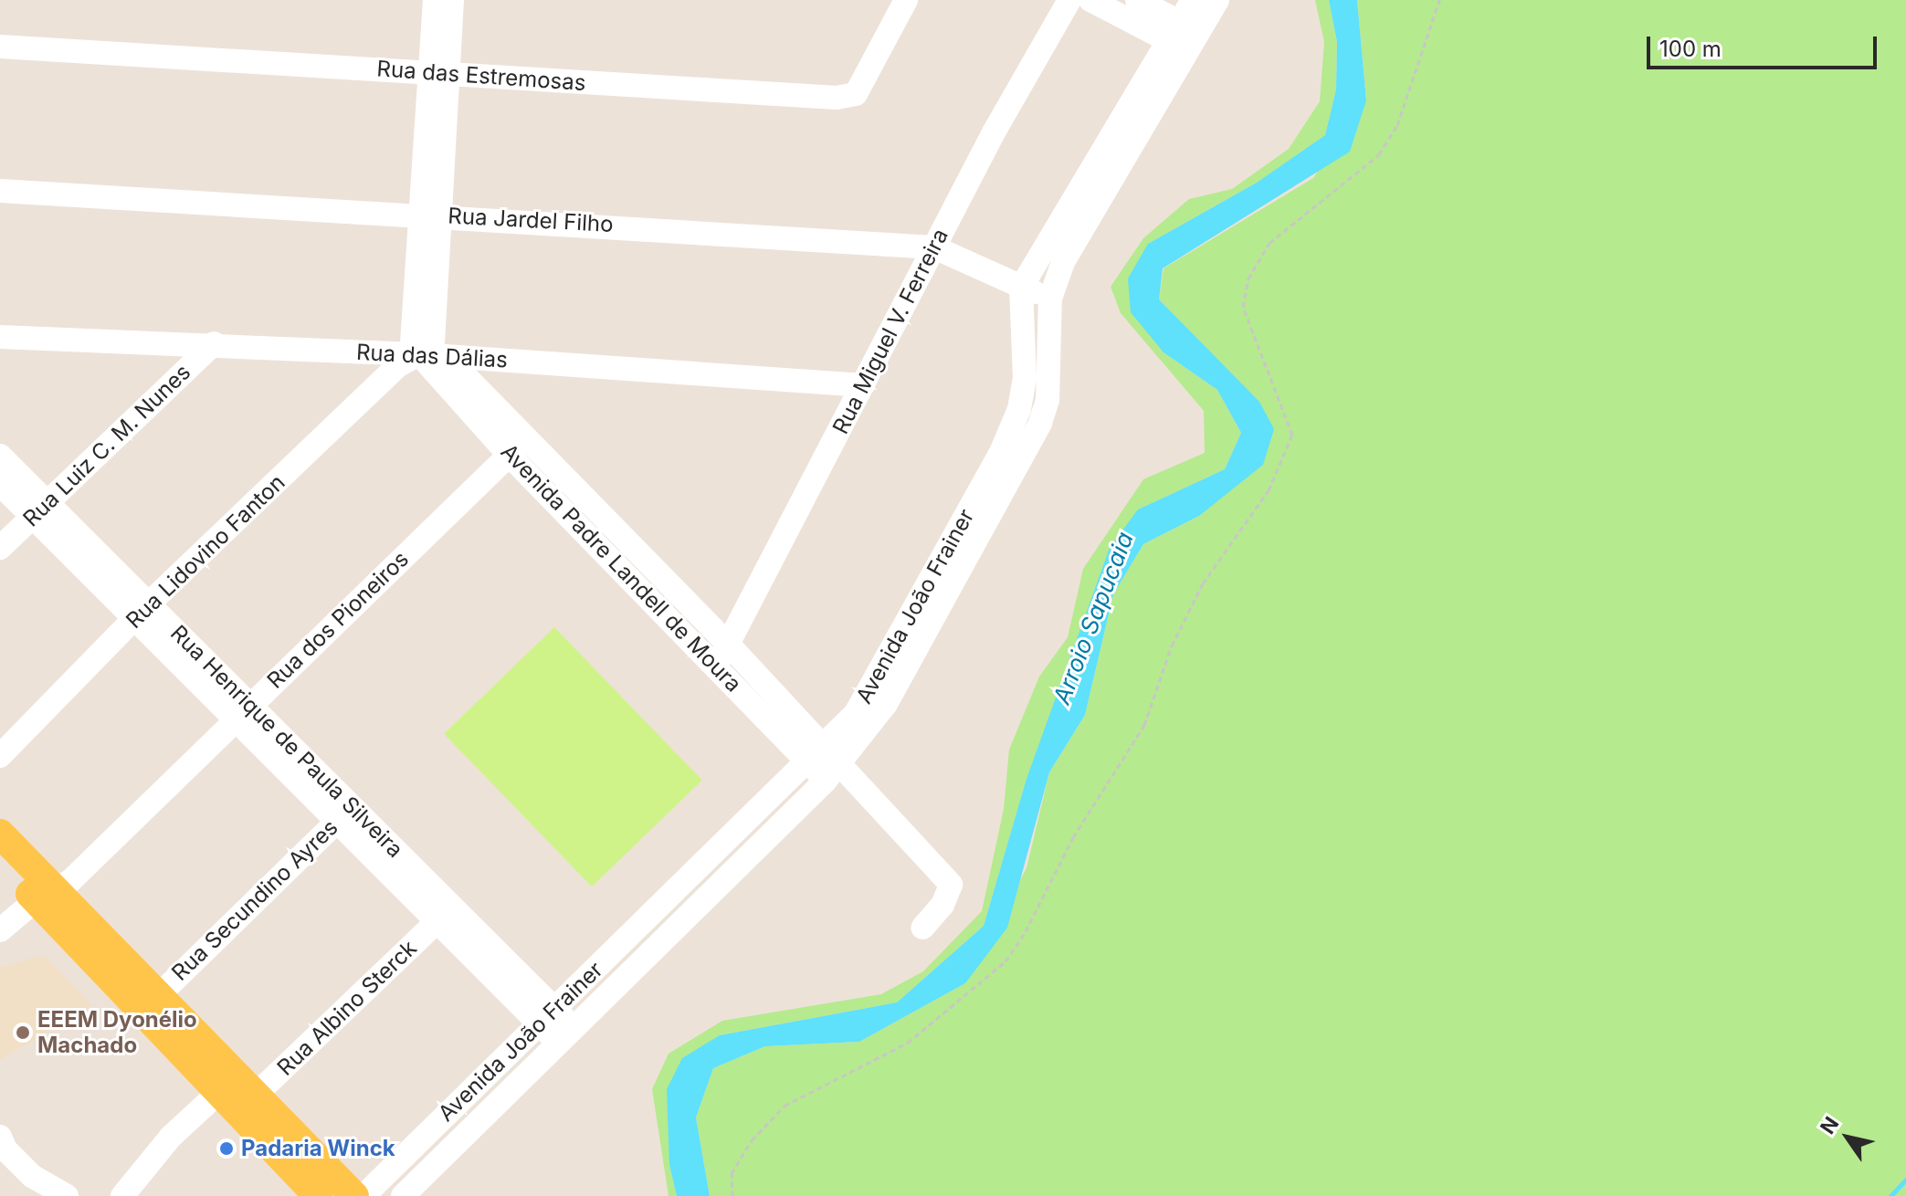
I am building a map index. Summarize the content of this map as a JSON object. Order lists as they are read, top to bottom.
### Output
{
  "streets": {
    "street": [
      "Rua das Estremosas",
      "Rua Jardel Filho",
      "Rua Miguel V. Ferreira",
      "Rua das Dálias",
      "Rua Luiz C. M. Nunes",
      "Rua Lidovino Fanton",
      "Avenida Padre Landell de Moura",
      "Avenida João Frainer",
      "Rua dos Pioneiros",
      "Rua Henrique de Paula Silveira",
      "Rua Secundino Ayres",
      "Rua Albino Sterck"
    ]
  },
  "crossings": [
    ["Rua Jardel Filho", "Rua Miguel V. Ferreira"],
    ["Rua Jardel Filho", "Avenida João Frainer"],
    ["Rua Miguel V. Ferreira", "Rua das Dálias"],
    ["Rua Miguel V. Ferreira", "Avenida Padre Landell de Moura"],
    ["Rua das Dálias", "Rua Luiz C. M. Nunes"],
    ["Rua das Dálias", "Rua Lidovino Fanton"],
    ["Rua das Dálias", "Avenida Padre Landell de Moura"],
    ["Rua Luiz C. M. Nunes", "Rua Henrique de Paula Silveira"],
    ["Rua Lidovino Fanton", "Avenida Padre Landell de Moura"],
    ["Rua Lidovino Fanton", "Rua Henrique de Paula Silveira"],
    ["Avenida Padre Landell de Moura", "Avenida João Frainer"],
    ["Avenida Padre Landell de Moura", "Rua dos Pioneiros"],
    ["Avenida João Frainer", "Rua Henrique de Paula Silveira"],
    ["Rua dos Pioneiros", "Rua Henrique de Paula Silveira"],
    ["Rua Henrique de Paula Silveira", "Rua Secundino Ayres"],
    ["Rua Henrique de Paula Silveira", "Rua Albino Sterck"]
  ],
  "water": ["Arroio Sapucaia"],
  "places": ["EEEM Dyonélio Machado", "Padaria Winck"],
  "scale_bar": "100 m",
  "north": "top left"
}
